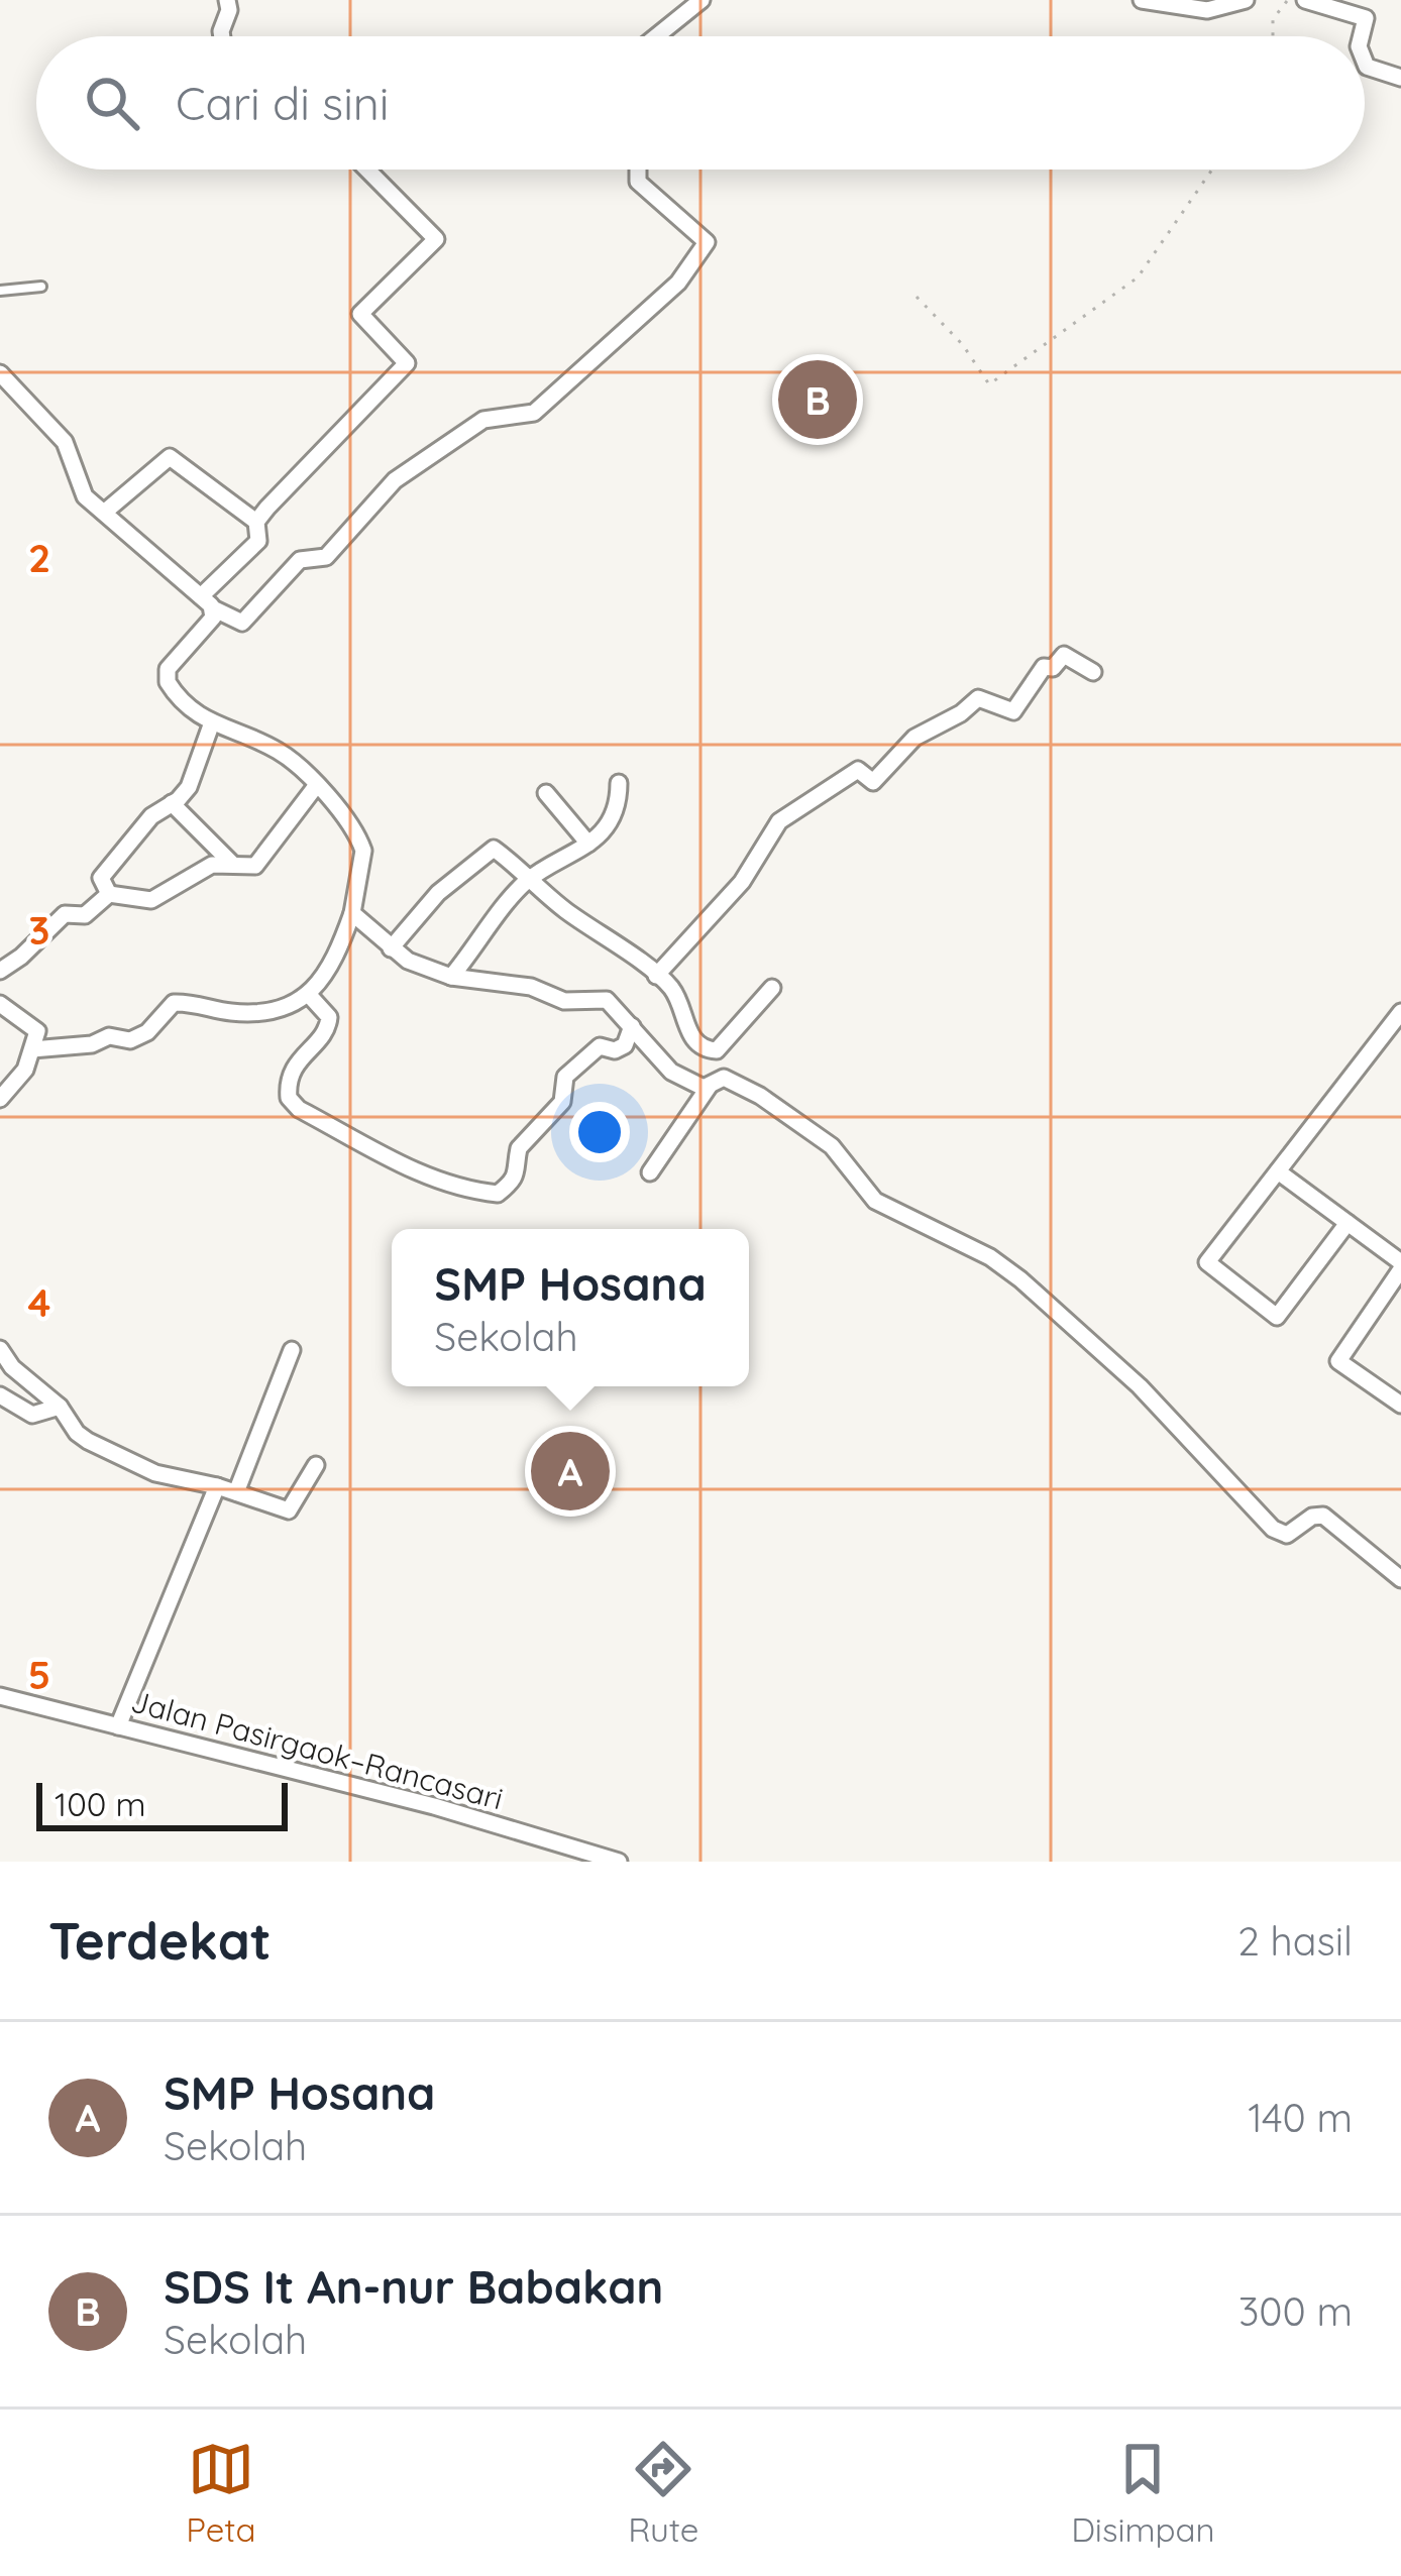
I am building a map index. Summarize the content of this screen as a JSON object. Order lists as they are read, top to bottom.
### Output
{
  "streets": {
    "street": ["Jalan Pasirgaok–Rancasari"]
  },
  "scale_bar": "100 m",
  "page": {
    "search": "Cari di sini",
    "pins": ["B", "A"],
    "popup": ["SMP Hosana", "Sekolah"],
    "scale": "100 m",
    "heading": ["Terdekat", "2 hasil"],
    "list": [
      {
        "mark": "A",
        "name": "SMP Hosana",
        "note": "Sekolah",
        "value": "140 m"
      },
      {
        "mark": "B",
        "name": "SDS It An-nur Babakan",
        "note": "Sekolah",
        "value": "300 m"
      }
    ],
    "nav": ["Peta", "Rute", "Disimpan"]
  },
  "grid": {
    "rows": [
      "2",
      "3",
      "4",
      "5"
    ]
  }
}
